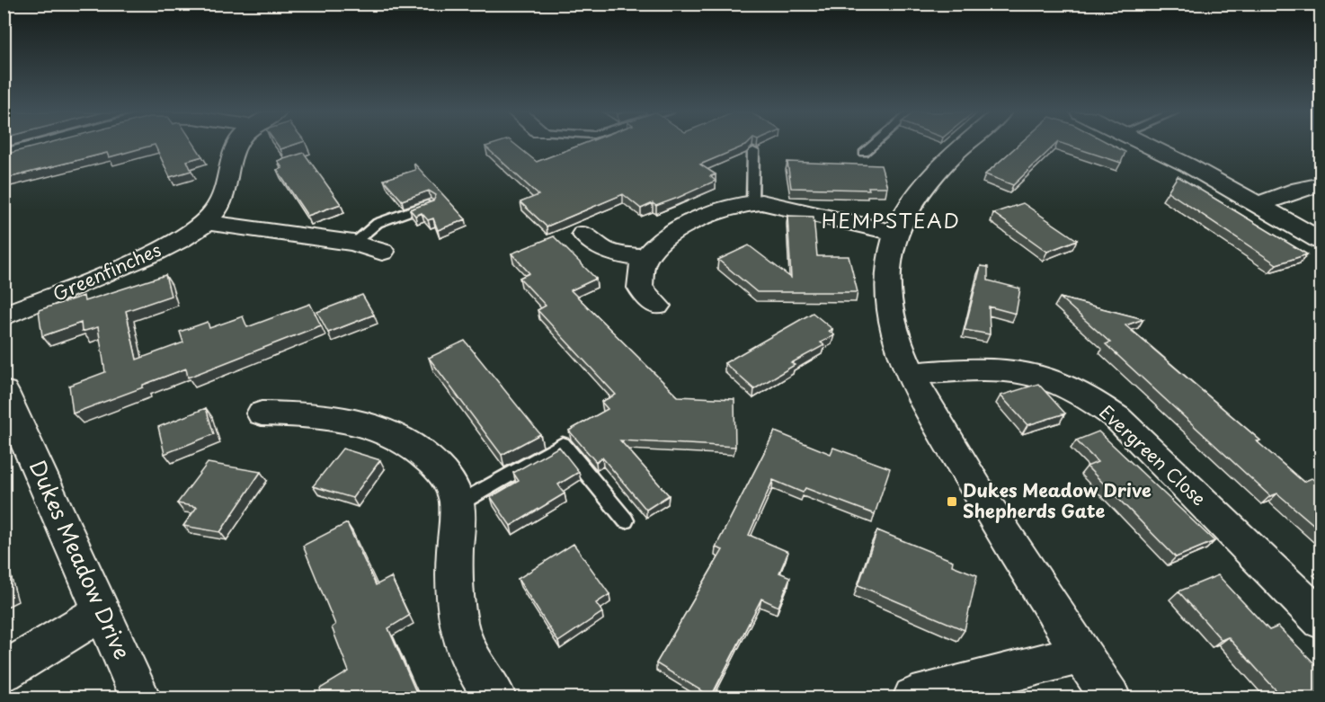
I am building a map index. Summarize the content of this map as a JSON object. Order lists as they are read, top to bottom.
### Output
{
  "streets": {
    "street": ["Greenfinches", "Evergreen Close", "Dukes Meadow Drive"]
  },
  "districts": ["HEMPSTEAD"],
  "places": {
    "transit": ["Dukes Meadow Drive Shepherds Gate"]
  }
}
